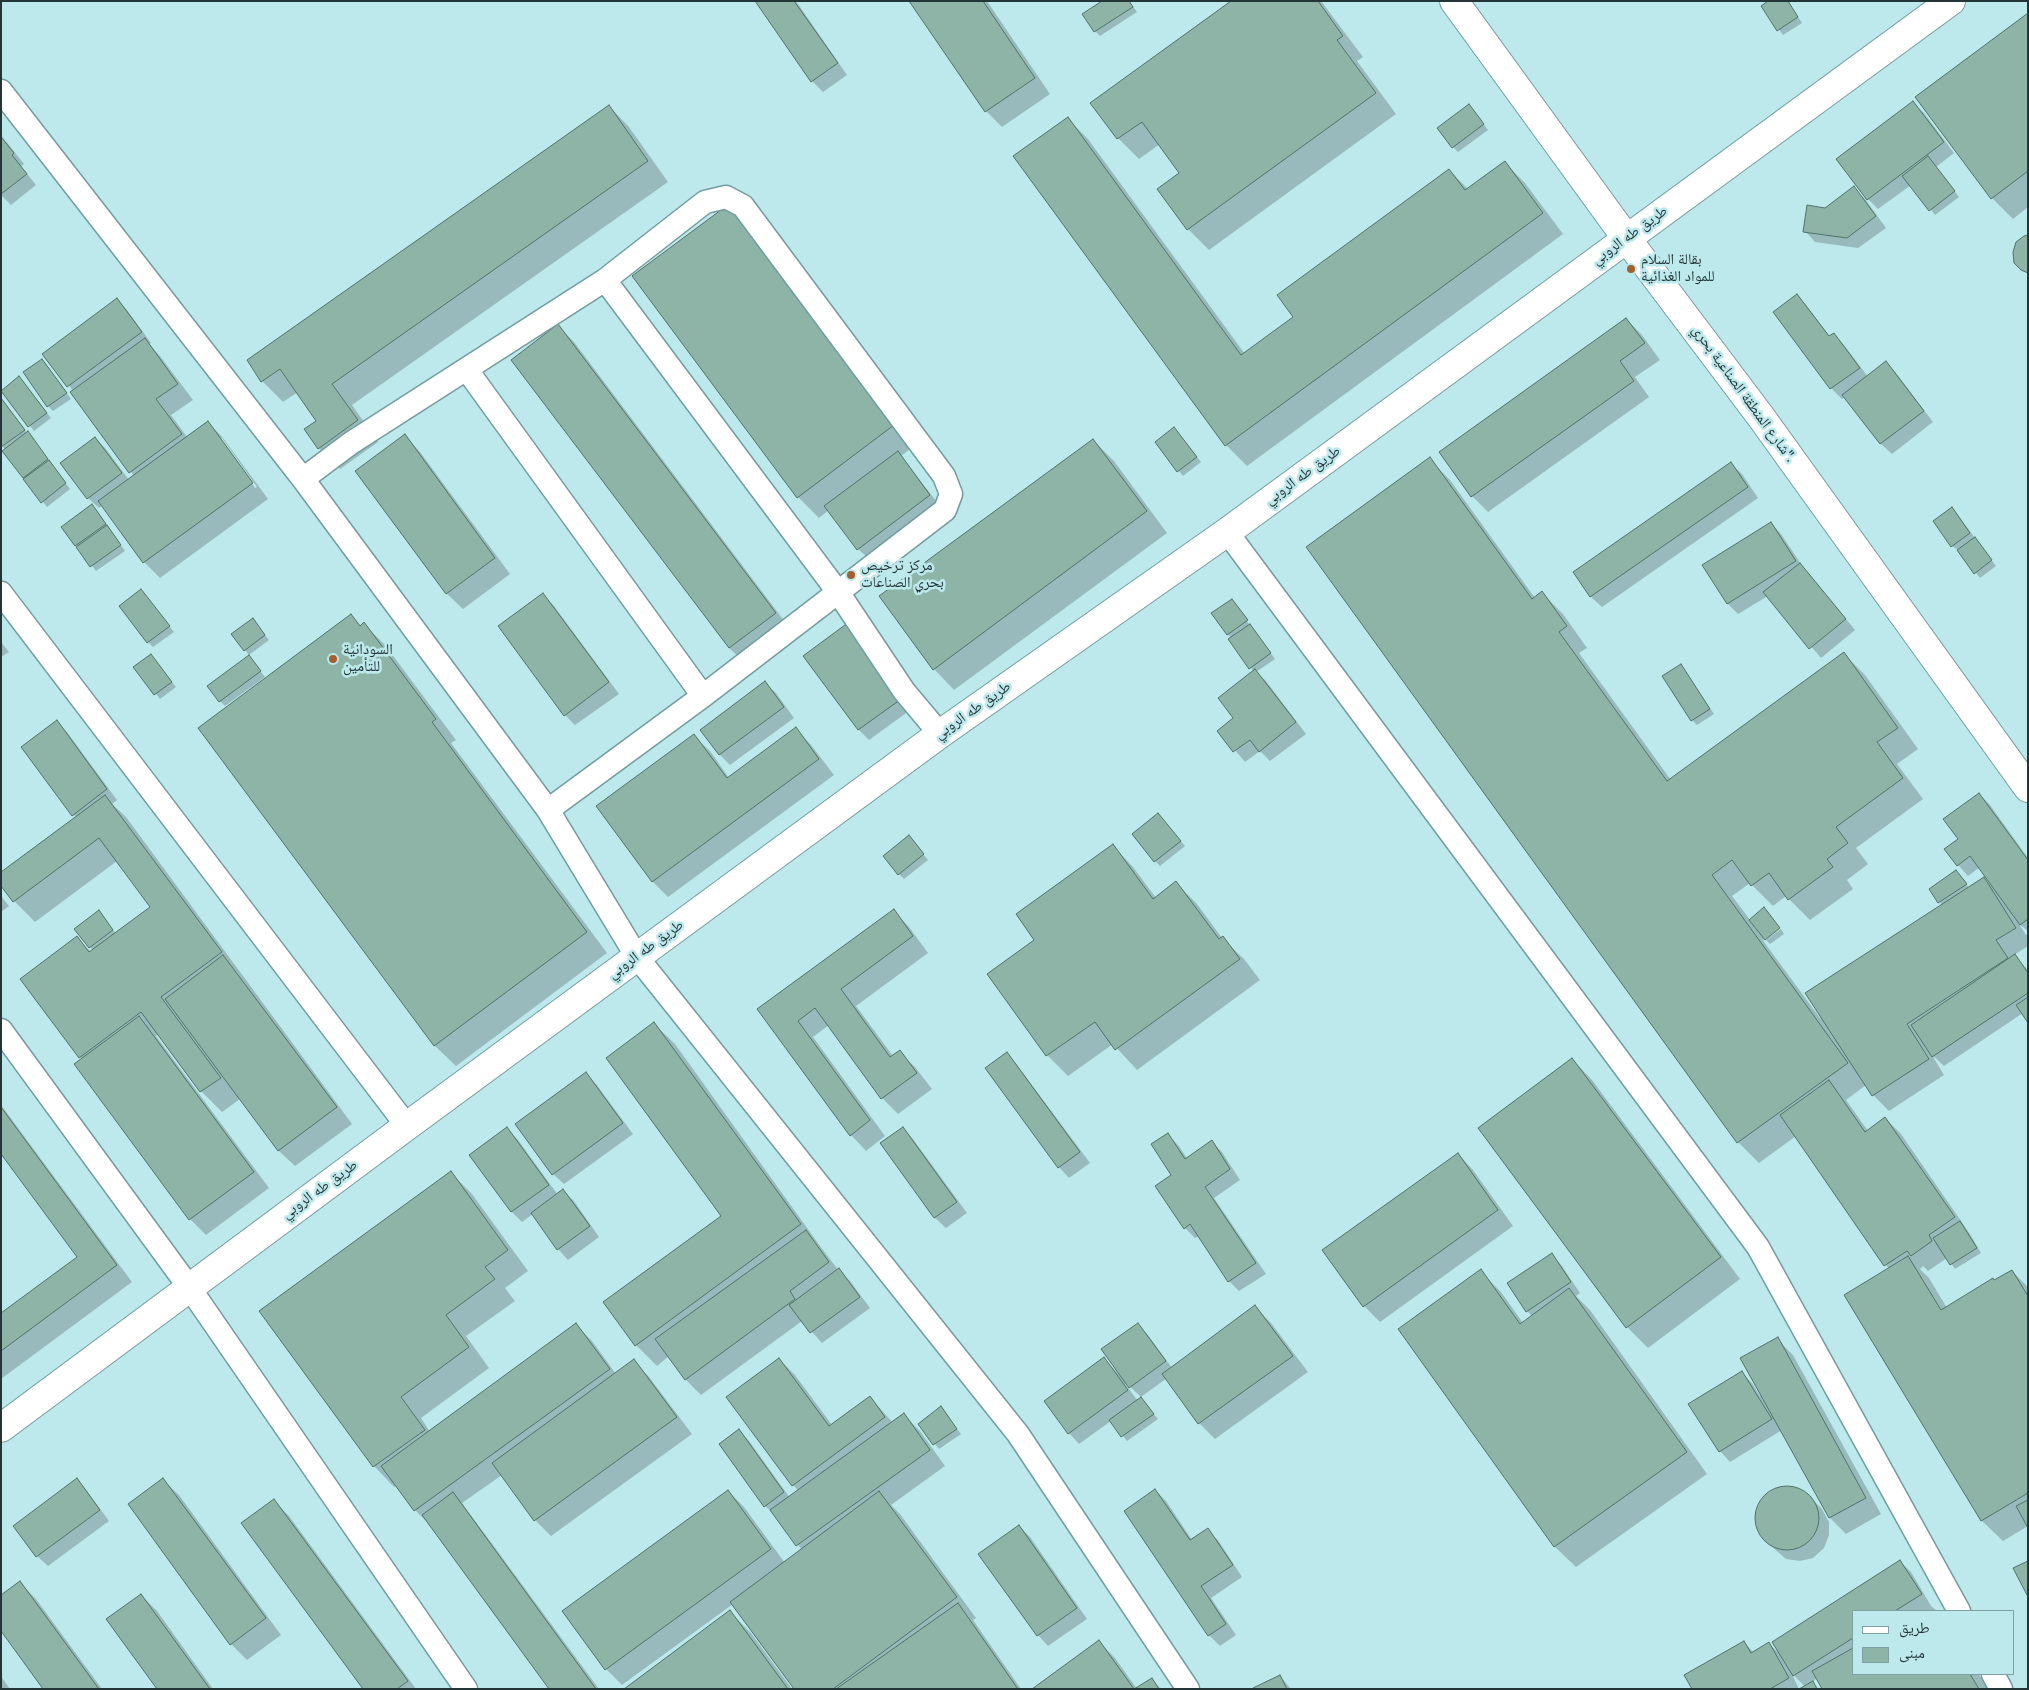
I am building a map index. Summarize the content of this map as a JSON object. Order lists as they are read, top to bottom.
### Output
{
  "streets": {
    "street": ["طريق طه الروبي", "شارع المنطقة الصناعية بحري\"."]
  },
  "crossings": [
    ["طريق طه الروبي", "شارع المنطقة الصناعية بحري\"."]
  ],
  "places": ["بقالة السلام للمواد الغذائية", "مركز ترخيص بحري الصناعات", "السودانية للتأمين"],
  "legend": ["طريق", "مبنى"]
}
